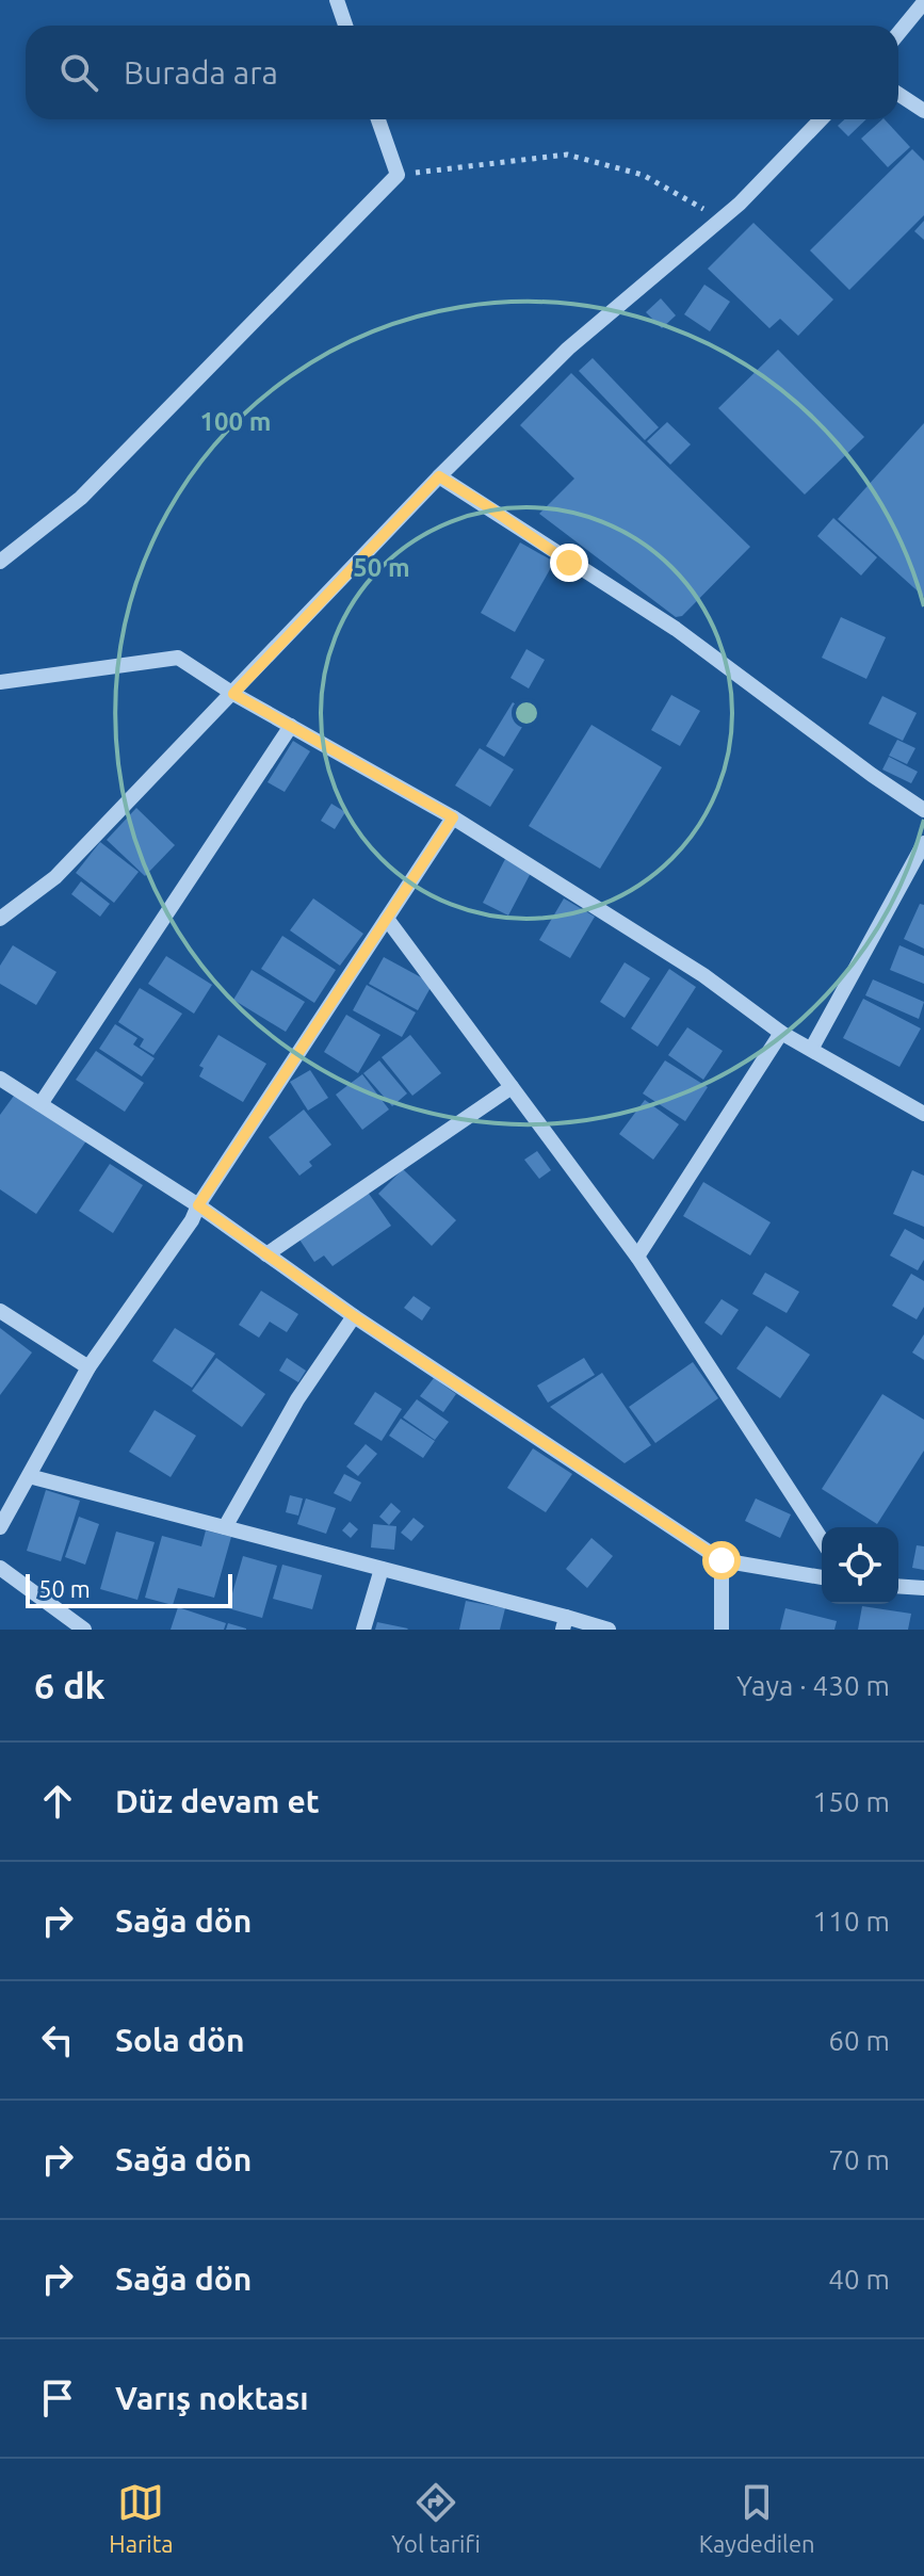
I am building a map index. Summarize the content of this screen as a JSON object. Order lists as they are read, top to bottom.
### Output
{
  "scale_bar": "50 m",
  "page": {
    "search": "Burada ara",
    "scale": "50 m",
    "heading": ["6 dk", "Yaya · 430 m"],
    "list": [
      ["Düz devam et", "150 m"],
      ["Sağa dön", "110 m"],
      ["Sola dön", "60 m"],
      ["Sağa dön", "70 m"],
      ["Sağa dön", "40 m"],
      "Varış noktası"
    ],
    "nav": ["Harita", "Yol tarifi", "Kaydedilen"]
  },
  "rings": ["100 m", "50 m"]
}
